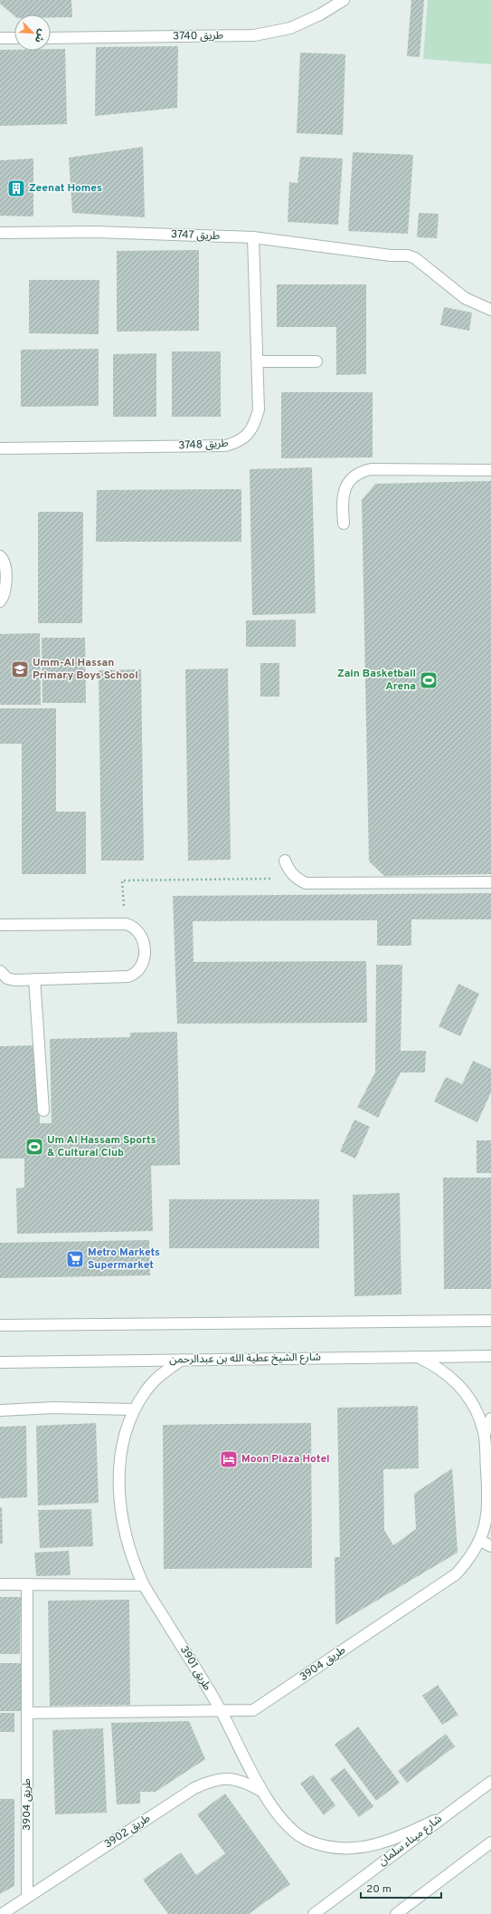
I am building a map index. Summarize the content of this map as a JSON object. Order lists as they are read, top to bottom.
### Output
{
  "streets": {
    "street": [
      "طريق 3740",
      "طريق 3747",
      "طريق 3748",
      "شارع الشيخ عطية الله بن عبدالرحمن",
      "طريق 3904",
      "طريق 3901",
      "طريق 3902",
      "شارع ميناء سلمان"
    ]
  },
  "crossings": [
    ["طريق 3747", "طريق 3748"],
    ["شارع الشيخ عطية الله بن عبدالرحمن", "طريق 3904"],
    ["شارع الشيخ عطية الله بن عبدالرحمن", "طريق 3901"],
    ["طريق 3904", "طريق 3901"],
    ["طريق 3904", "طريق 3902"],
    ["طريق 3901", "طريق 3902"],
    ["طريق 3901", "شارع ميناء سلمان"]
  ],
  "places": {
    "building": ["Zeenat Homes"],
    "school or university": ["Umm-Al Hassan Primary Boys School"],
    "sports": ["Zain Basketball Arena", "Um Al Hassam Sports & Cultural Club"],
    "supermarket": ["Metro Markets Supermarket"],
    "hotel": ["Moon Plaza Hotel"]
  },
  "scale_bar": "20 m",
  "north": "bottom right"
}
